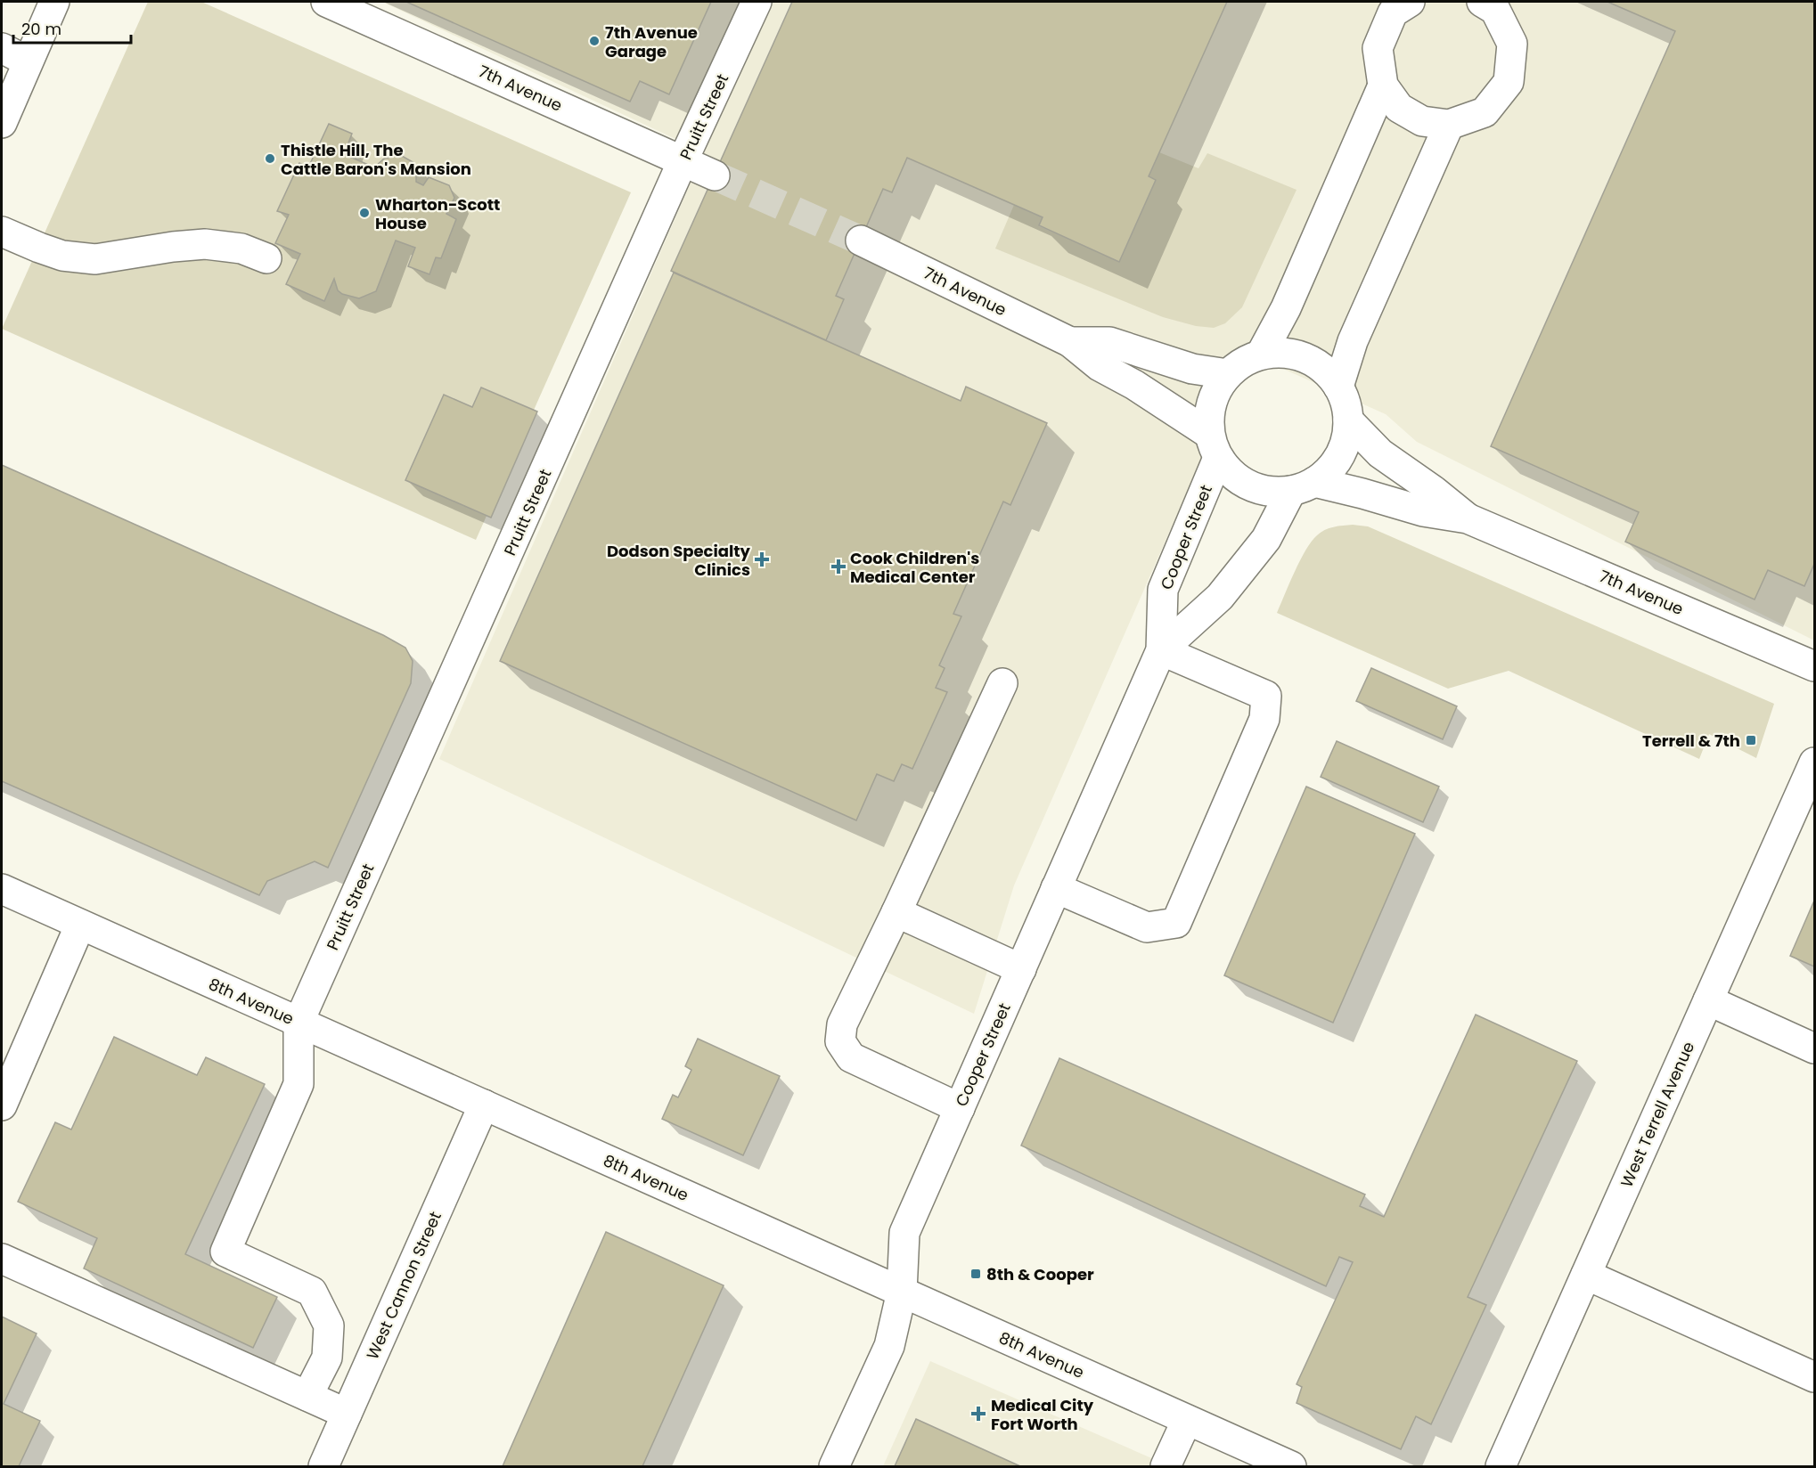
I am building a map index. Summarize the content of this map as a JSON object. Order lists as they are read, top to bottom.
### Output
{
  "streets": {
    "street": [
      "7th Avenue",
      "Pruitt Street",
      "Cooper Street",
      "8th Avenue",
      "West Terrell Avenue",
      "West Cannon Street"
    ]
  },
  "crossings": [
    ["7th Avenue", "Pruitt Street"],
    ["7th Avenue", "Cooper Street"],
    ["Pruitt Street", "8th Avenue"],
    ["Cooper Street", "8th Avenue"],
    ["8th Avenue", "West Cannon Street"]
  ],
  "places": {
    "other": ["7th Avenue Garage", "Thistle Hill, The Cattle Baron's Mansion", "Wharton-Scott House"],
    "health": ["Dodson Specialty Clinics", "Cook Children's Medical Center", "Medical City Fort Worth"],
    "transit": ["Terrell & 7th", "8th & Cooper"]
  },
  "scale_bar": "20 m"
}
